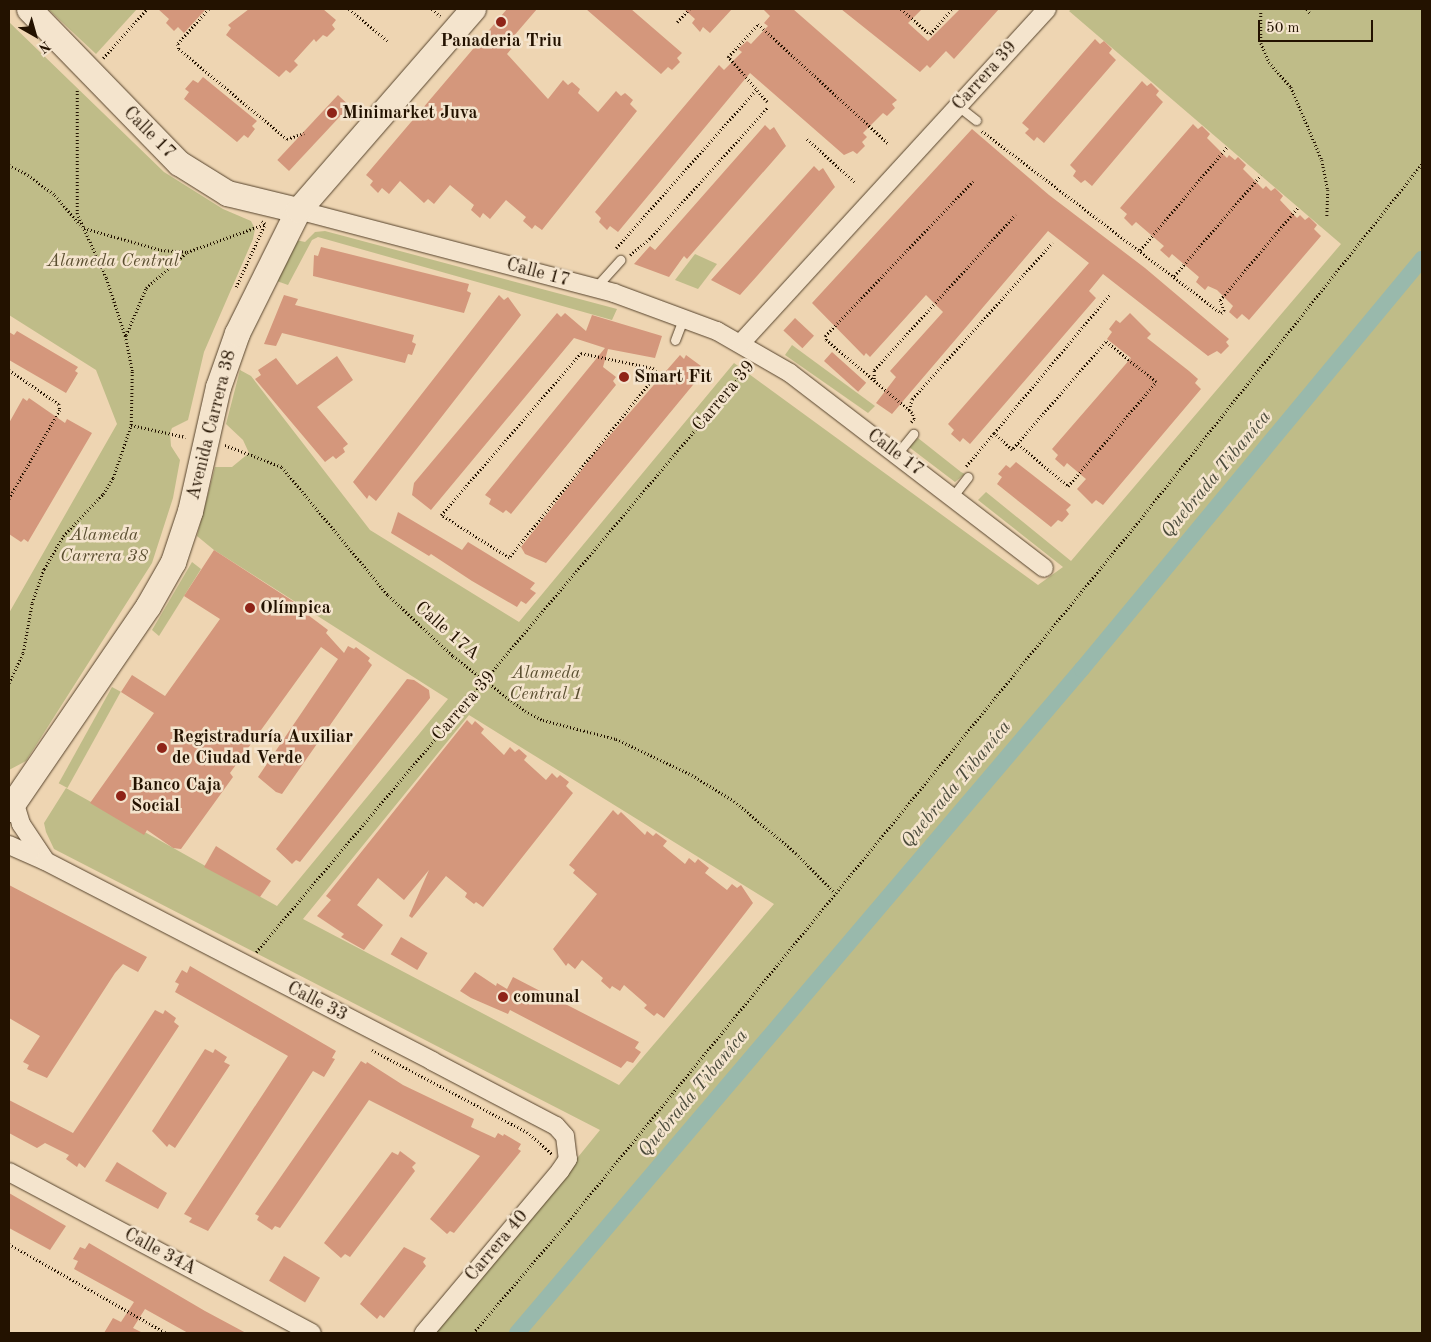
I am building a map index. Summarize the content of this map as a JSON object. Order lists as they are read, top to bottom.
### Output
{
  "streets": {
    "main road": ["Calle 17", "Avenida Carrera 38"],
    "street": [
      "Carrera 39",
      "Calle 33",
      "Carrera 40",
      "Calle 34A"
    ],
    "path": ["Calle 17A"]
  },
  "crossings": [
    ["Carrera 39", "Calle 17"],
    ["Carrera 39", "Calle 17A"],
    ["Carrera 39", "Calle 33"],
    ["Calle 17", "Avenida Carrera 38"],
    ["Avenida Carrera 38", "Calle 17A"],
    ["Avenida Carrera 38", "Calle 33"],
    ["Calle 33", "Carrera 40"]
  ],
  "water": ["Quebrada Tibaníca"],
  "parks": ["Alameda Central", "Alameda Carrera 38", "Alameda Central 1"],
  "places": [
    "Panaderia Triu",
    "Minimarket Juva",
    "Smart Fit",
    "Olímpica",
    "Registraduría Auxiliar de Ciudad Verde",
    "Banco Caja Social",
    "comunal"
  ],
  "scale_bar": "50 m",
  "north": "bottom right"
}
